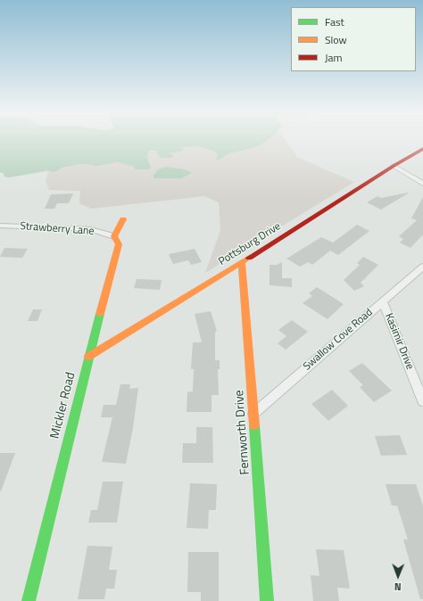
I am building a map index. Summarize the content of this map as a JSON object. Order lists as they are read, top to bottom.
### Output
{
  "streets": {
    "street": [
      "Strawberry Lane",
      "Pottsburg Drive",
      "Swallow Cove Road",
      "Kasimir Drive",
      "Mickler Road",
      "Fernworth Drive"
    ]
  },
  "crossings": [
    ["Strawberry Lane", "Mickler Road"],
    ["Pottsburg Drive", "Mickler Road"],
    ["Pottsburg Drive", "Fernworth Drive"],
    ["Swallow Cove Road", "Kasimir Drive"],
    ["Swallow Cove Road", "Fernworth Drive"]
  ],
  "legend": ["Fast", "Slow", "Jam"],
  "north": "bottom"
}
